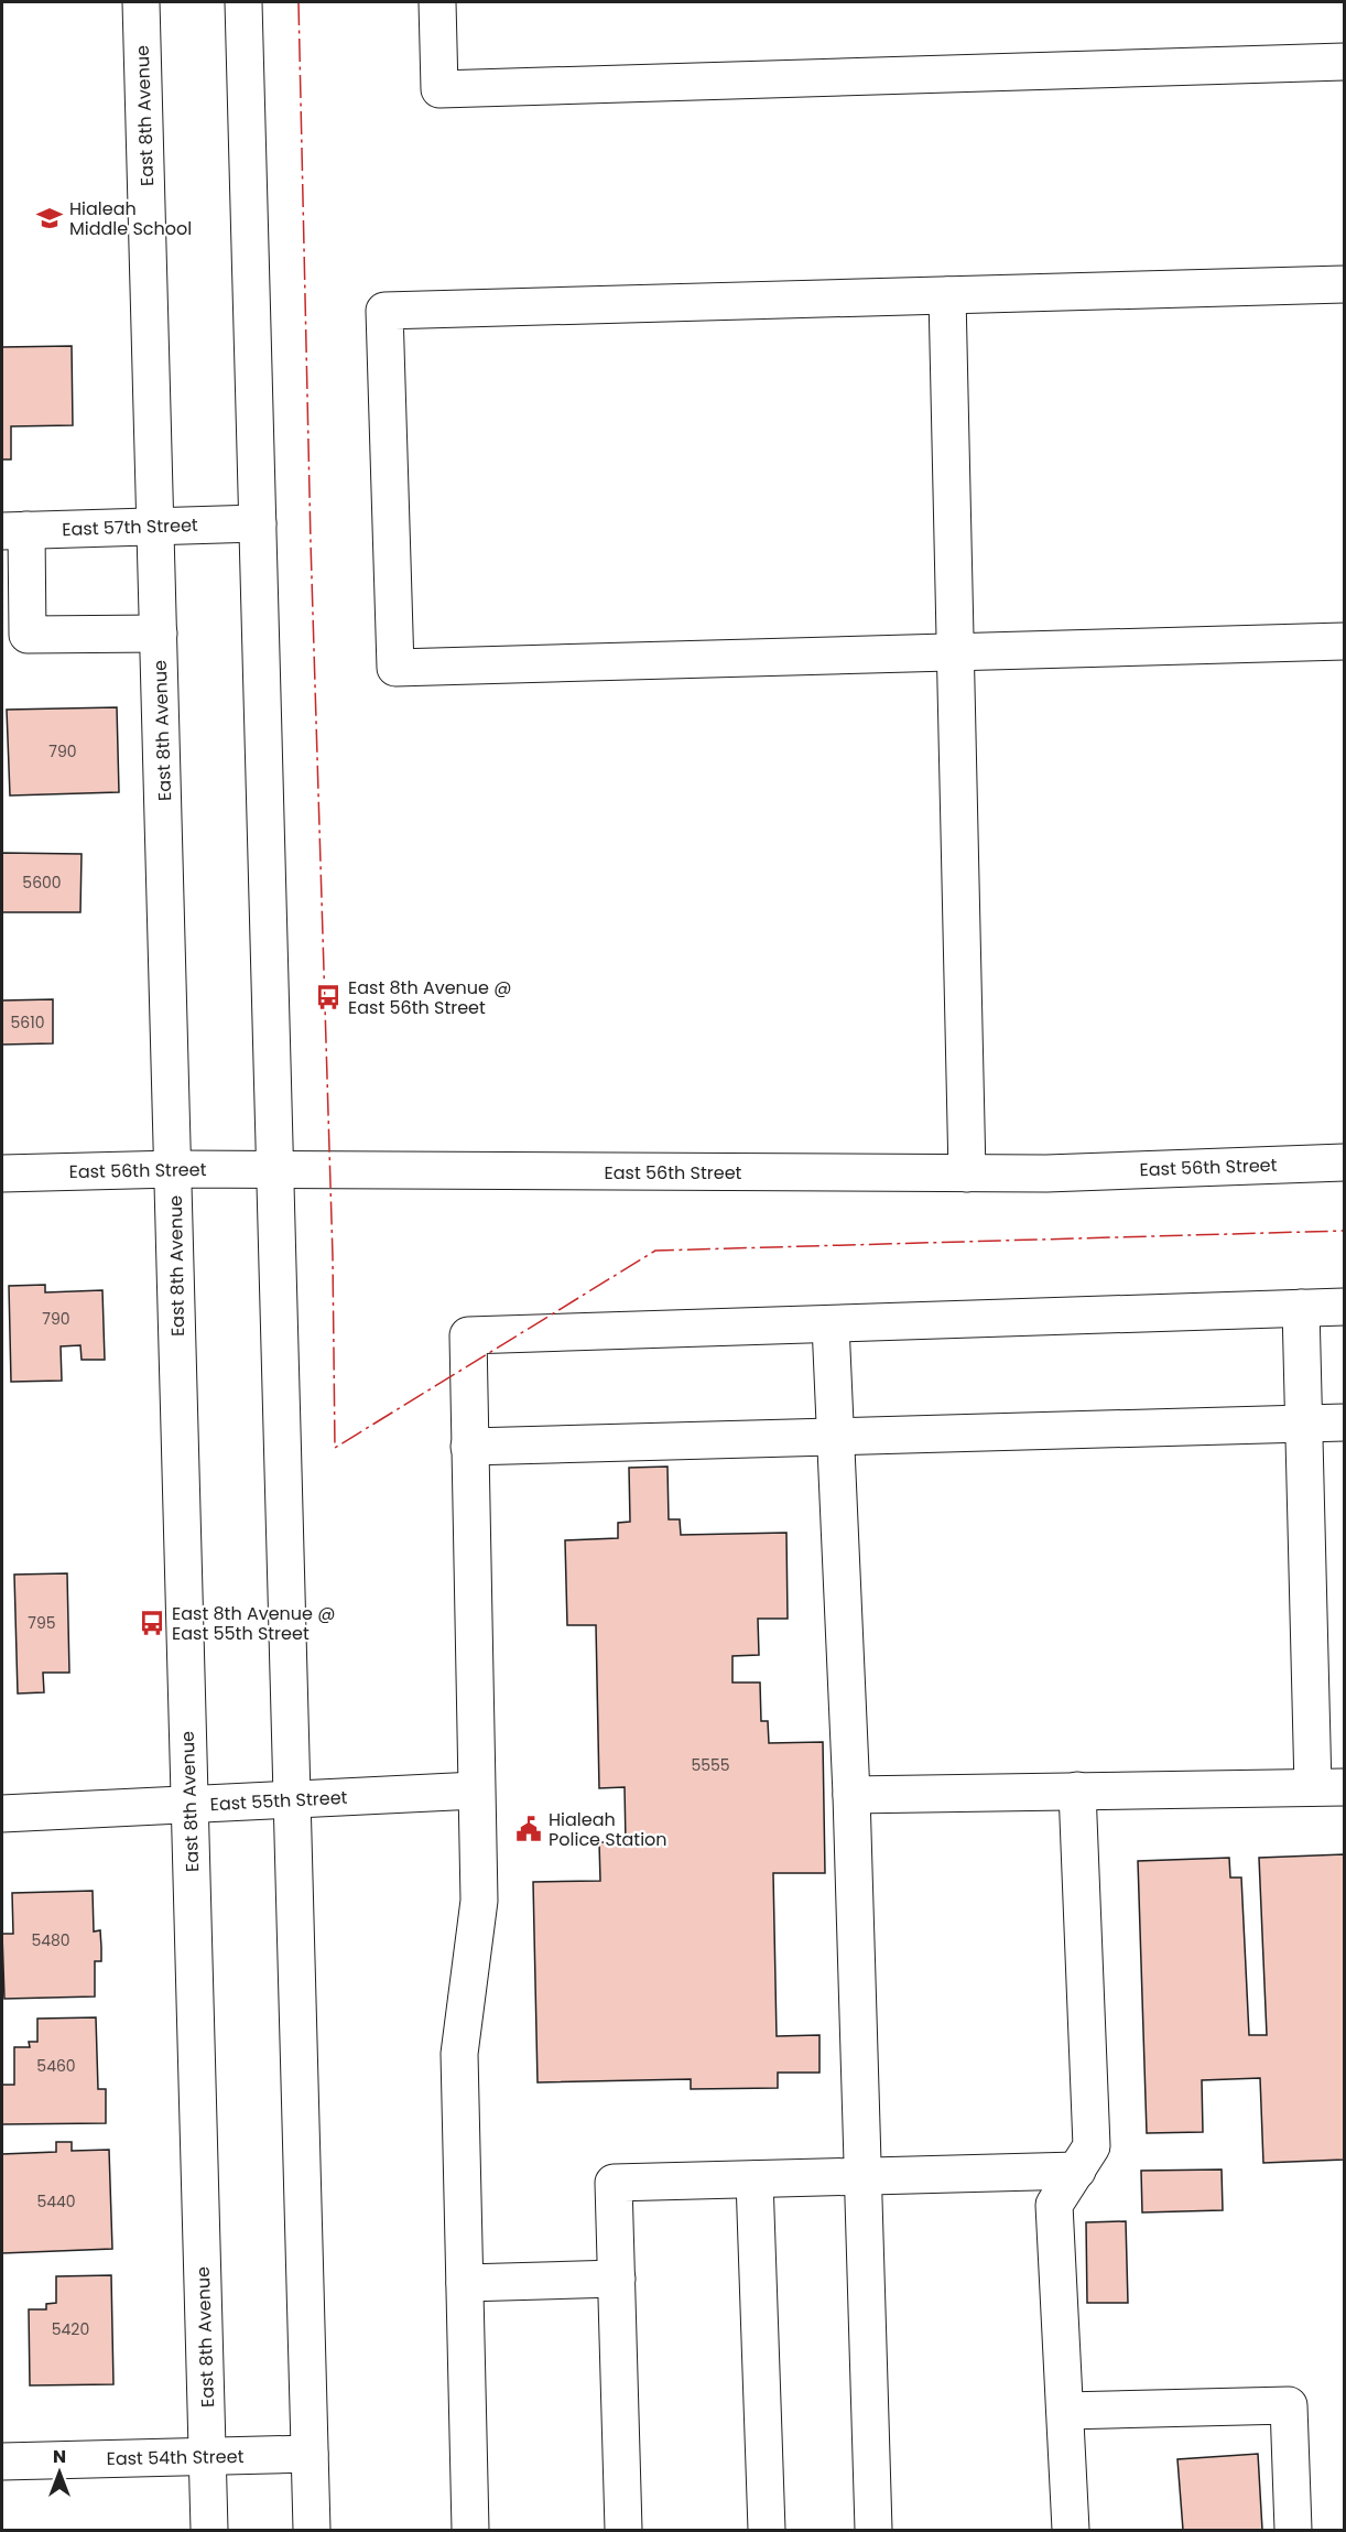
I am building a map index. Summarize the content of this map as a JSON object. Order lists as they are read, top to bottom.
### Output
{
  "streets": {
    "main road": [
      "East 8th Avenue",
      "East 57th Street",
      "East 56th Street",
      "East 55th Street",
      "East 54th Street"
    ]
  },
  "crossings": [
    ["East 8th Avenue", "East 57th Street"],
    ["East 8th Avenue", "East 56th Street"],
    ["East 8th Avenue", "East 55th Street"],
    ["East 8th Avenue", "East 54th Street"]
  ],
  "places": {
    "school or university": ["Hialeah Middle School"],
    "bus stop": ["East 8th Avenue @ East 56th Street", "East 8th Avenue @ East 55th Street"],
    "public building": ["Hialeah Police Station"]
  },
  "house_numbers": [
    "790",
    "5600",
    "5610",
    "790",
    "795",
    "5555",
    "5480",
    "5460",
    "5440",
    "5420"
  ],
  "north": "top"
}
